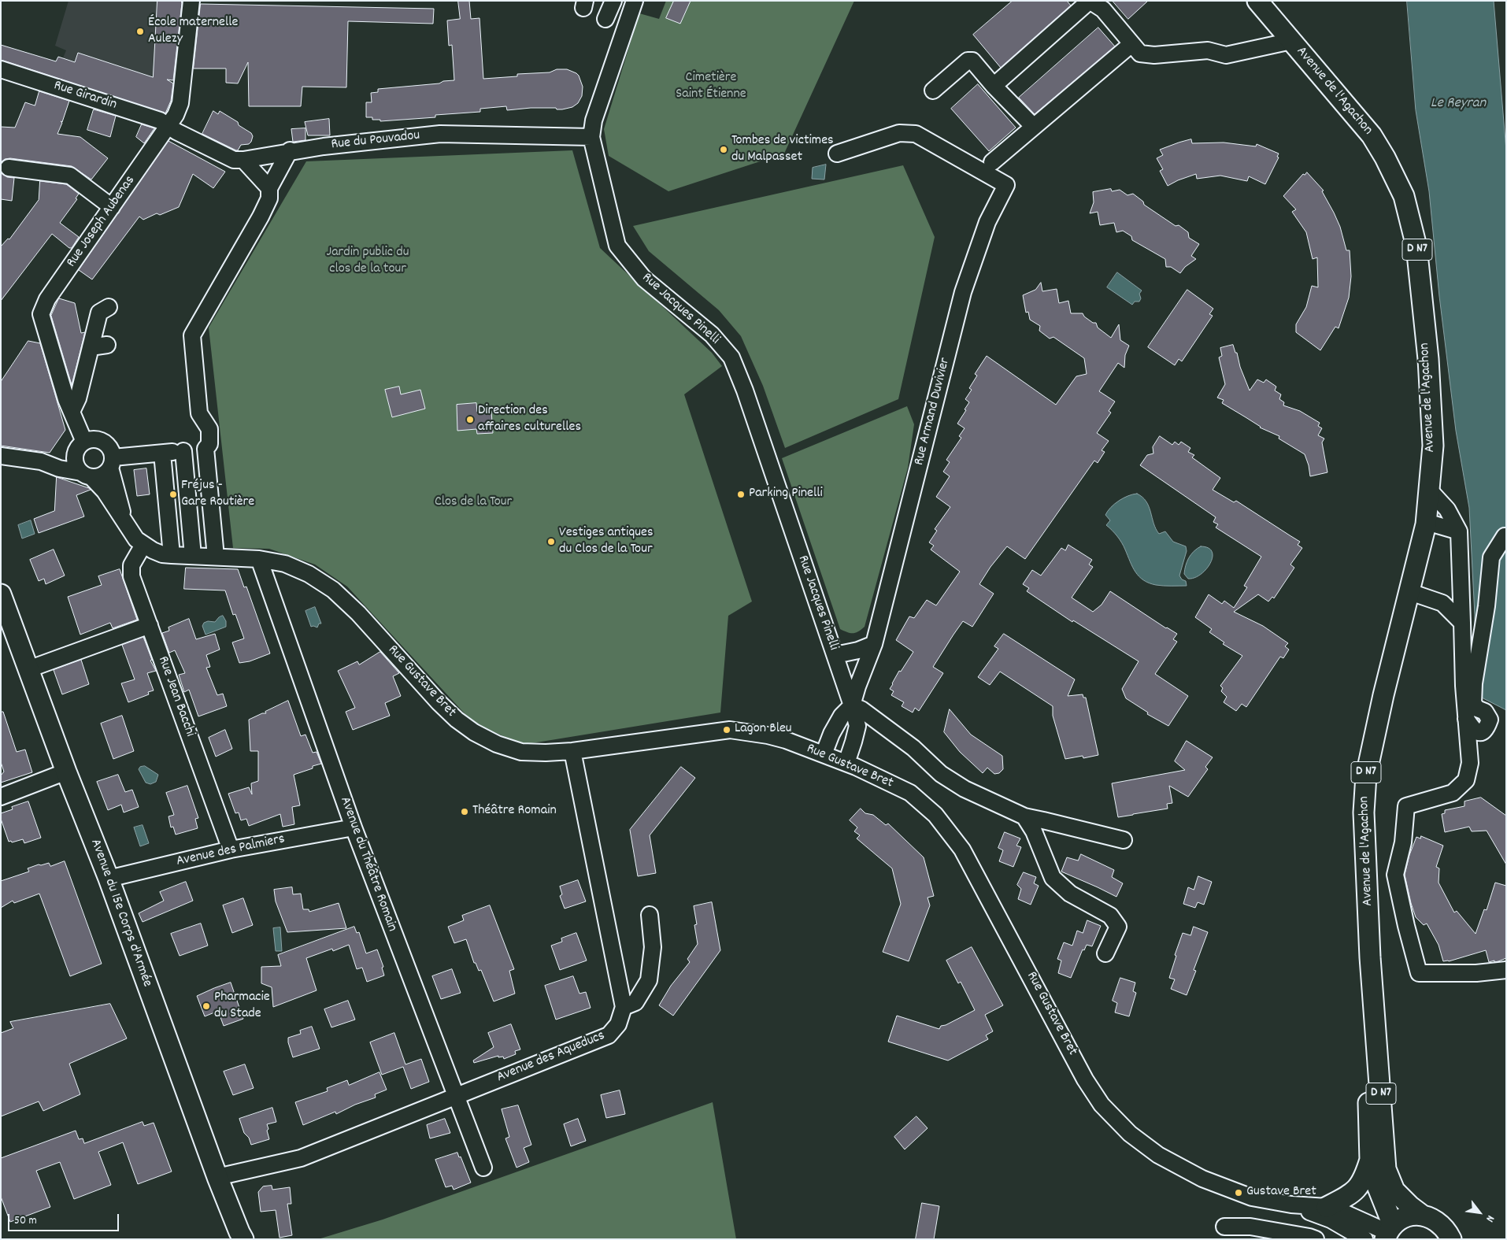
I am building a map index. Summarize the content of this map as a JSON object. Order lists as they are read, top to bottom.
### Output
{
  "streets": {
    "main road": ["Avenue de l'Agachon", "D N7", "Avenue du 15e Corps d'Armée"],
    "street": [
      "Rue Girardin",
      "Rue du Pouvadou",
      "Rue Joseph Aubenas",
      "Rue Jacques Pinelli",
      "Rue Armand Duvivier",
      "Rue Gustave Bret",
      "Rue Jean Bacchi",
      "Avenue des Palmiers",
      "Avenue du Théâtre Romain",
      "Avenue des Aqueducs"
    ]
  },
  "crossings": [
    ["Avenue de l'Agachon", "Rue Gustave Bret"],
    ["Rue Girardin", "Rue du Pouvadou"],
    ["Rue Girardin", "Rue Joseph Aubenas"],
    ["Rue du Pouvadou", "Rue Joseph Aubenas"],
    ["Rue du Pouvadou", "Rue Jacques Pinelli"],
    ["Rue Joseph Aubenas", "Rue Gustave Bret"],
    ["Rue Jacques Pinelli", "Rue Armand Duvivier"],
    ["Rue Jacques Pinelli", "Rue Gustave Bret"],
    ["Rue Gustave Bret", "Rue Jean Bacchi"],
    ["Rue Gustave Bret", "Avenue du Théâtre Romain"],
    ["Rue Jean Bacchi", "Avenue des Palmiers"],
    ["Avenue des Palmiers", "Avenue du Théâtre Romain"],
    ["Avenue des Palmiers", "Avenue du 15e Corps d'Armée"],
    ["Avenue du Théâtre Romain", "Avenue des Aqueducs"],
    ["Avenue du 15e Corps d'Armée", "Avenue des Aqueducs"]
  ],
  "water": ["Le Reyran"],
  "parks": ["Cimetière Saint Étienne", "Jardin public du clos de la tour", "Clos de la Tour"],
  "places": [
    "École maternelle Aulezy",
    "Tombes de victimes du Malpasset",
    "Direction des affaires culturelles",
    "Fréjus - Gare Routière",
    "Parking Pinelli",
    "Vestiges antiques du Clos de la Tour",
    "Lagon Bleu",
    "Théâtre Romain",
    "Pharmacie du Stade",
    "Gustave Bret"
  ],
  "scale_bar": "50 m",
  "north": "bottom right"
}
